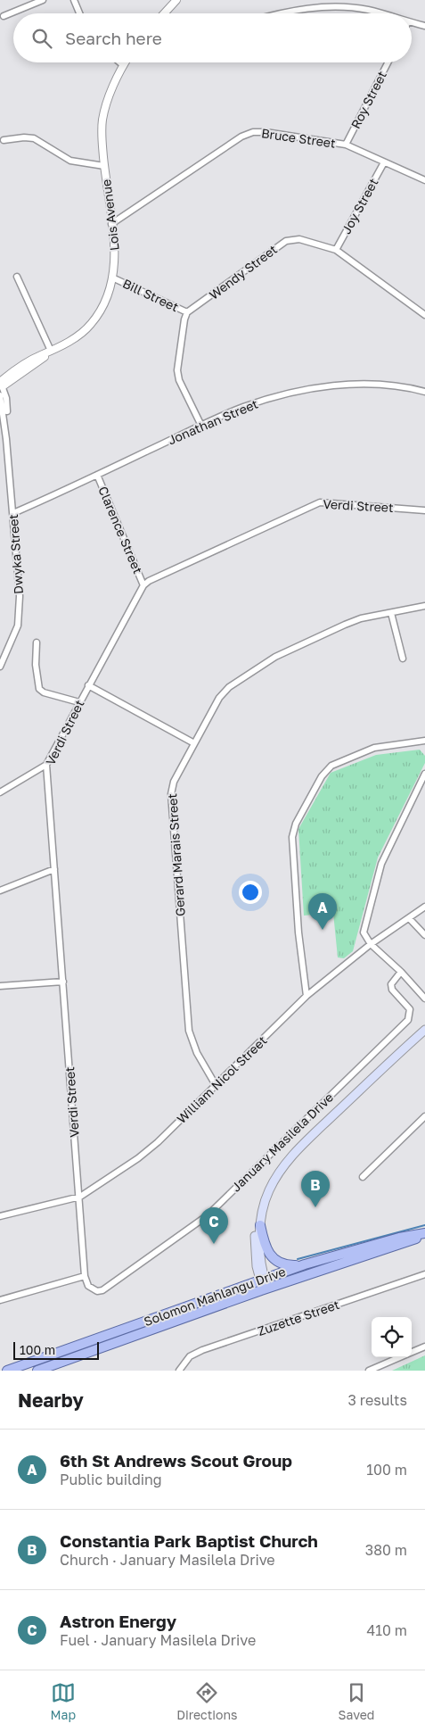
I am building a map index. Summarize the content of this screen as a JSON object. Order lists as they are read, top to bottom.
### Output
{
  "streets": {
    "main road": ["January Masilela Drive", "Solomon Mahlangu Drive"],
    "street": [
      "Roy Street",
      "Bruce Street",
      "Joy Street",
      "Lois Avenue",
      "Wendy Street",
      "Bill Street",
      "Jonathan Street",
      "Verdi Street",
      "Clarence Street",
      "Dwyka Street",
      "Gerard Marais Street",
      "William Nicol Street",
      "Zuzette Street"
    ]
  },
  "crossings": [
    ["Roy Street", "Bruce Street"],
    ["Bruce Street", "Joy Street"],
    ["Bruce Street", "Lois Avenue"],
    ["Joy Street", "Wendy Street"],
    ["Lois Avenue", "Bill Street"],
    ["Lois Avenue", "Dwyka Street"],
    ["Wendy Street", "Bill Street"],
    ["Jonathan Street", "Clarence Street"],
    ["Jonathan Street", "Dwyka Street"],
    ["Verdi Street", "Clarence Street"],
    ["Verdi Street", "William Nicol Street"],
    ["Verdi Street", "January Masilela Drive"],
    ["Gerard Marais Street", "William Nicol Street"],
    ["January Masilela Drive", "Solomon Mahlangu Drive"]
  ],
  "scale_bar": "100 m",
  "page": {
    "search": "Search here",
    "pins": ["A", "B", "C"],
    "scale": "100 m",
    "heading": ["Nearby", "3 results"],
    "list": [
      {
        "mark": "A",
        "name": "6th St Andrews Scout Group",
        "note": "Public building",
        "value": "100 m"
      },
      {
        "mark": "B",
        "name": "Constantia Park Baptist Church",
        "note": "Church · January Masilela Drive",
        "value": "380 m"
      },
      {
        "mark": "C",
        "name": "Astron Energy",
        "note": "Fuel · January Masilela Drive",
        "value": "410 m"
      }
    ],
    "nav": ["Map", "Directions", "Saved"]
  }
}
